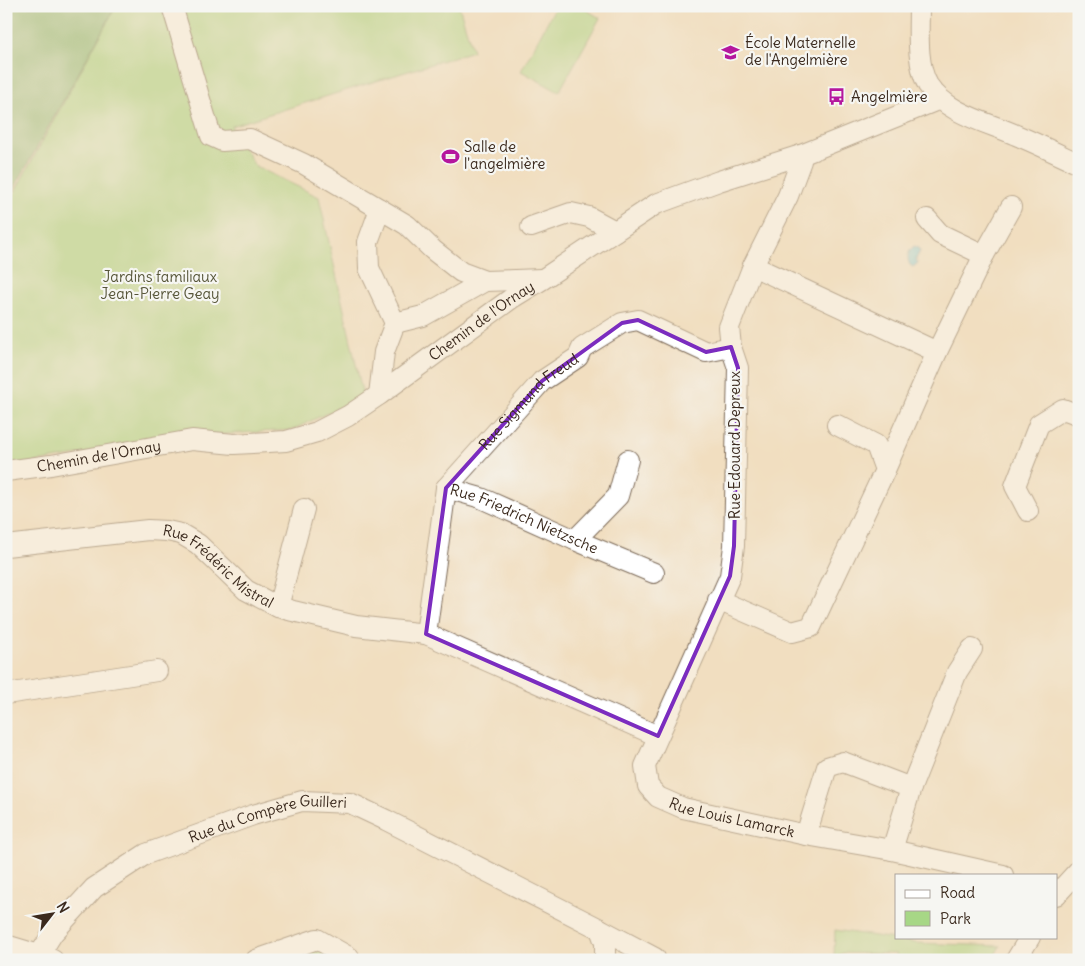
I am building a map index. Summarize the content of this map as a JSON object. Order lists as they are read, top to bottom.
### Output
{
  "streets": {
    "street": [
      "Chemin de l'Ornay",
      "Rue Sigmund Freud",
      "Rue Edouard Depreux",
      "Rue Friedrich Nietzsche",
      "Rue Frédéric Mistral",
      "Rue Louis Lamarck",
      "Rue du Compère Guilleri"
    ]
  },
  "crossings": [
    ["Chemin de l'Ornay", "Rue Edouard Depreux"],
    ["Rue Sigmund Freud", "Rue Edouard Depreux"],
    ["Rue Sigmund Freud", "Rue Friedrich Nietzsche"],
    ["Rue Edouard Depreux", "Rue Louis Lamarck"],
    ["Rue Friedrich Nietzsche", "Rue Frédéric Mistral"]
  ],
  "parks": ["Jardins familiaux Jean-Pierre Geay"],
  "places": {
    "school or university": ["École Maternelle de l'Angelmière"],
    "bus stop": ["Angelmière"],
    "sports": ["Salle de l'angelmière"]
  },
  "legend": ["Road", "Park"],
  "north": "top right"
}
